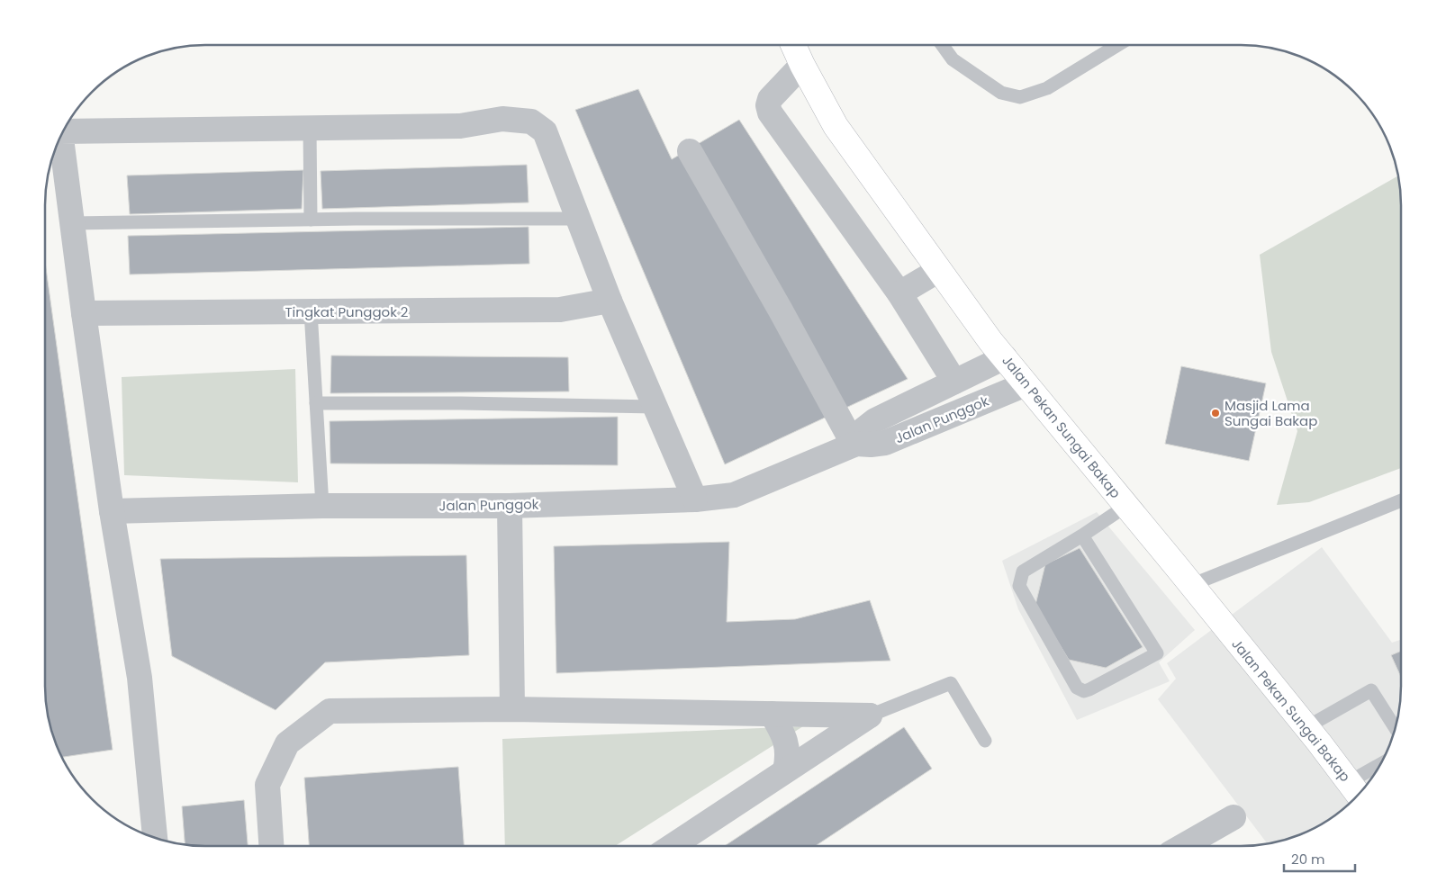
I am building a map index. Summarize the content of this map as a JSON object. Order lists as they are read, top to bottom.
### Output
{
  "streets": {
    "main road": ["Jalan Pekan Sungai Bakap"],
    "street": ["Tingkat Punggok 2", "Jalan Punggok"]
  },
  "crossings": [
    ["Jalan Punggok", "Jalan Pekan Sungai Bakap"]
  ],
  "places": ["Masjid Lama Sungai Bakap"],
  "scale_bar": "20 m"
}
